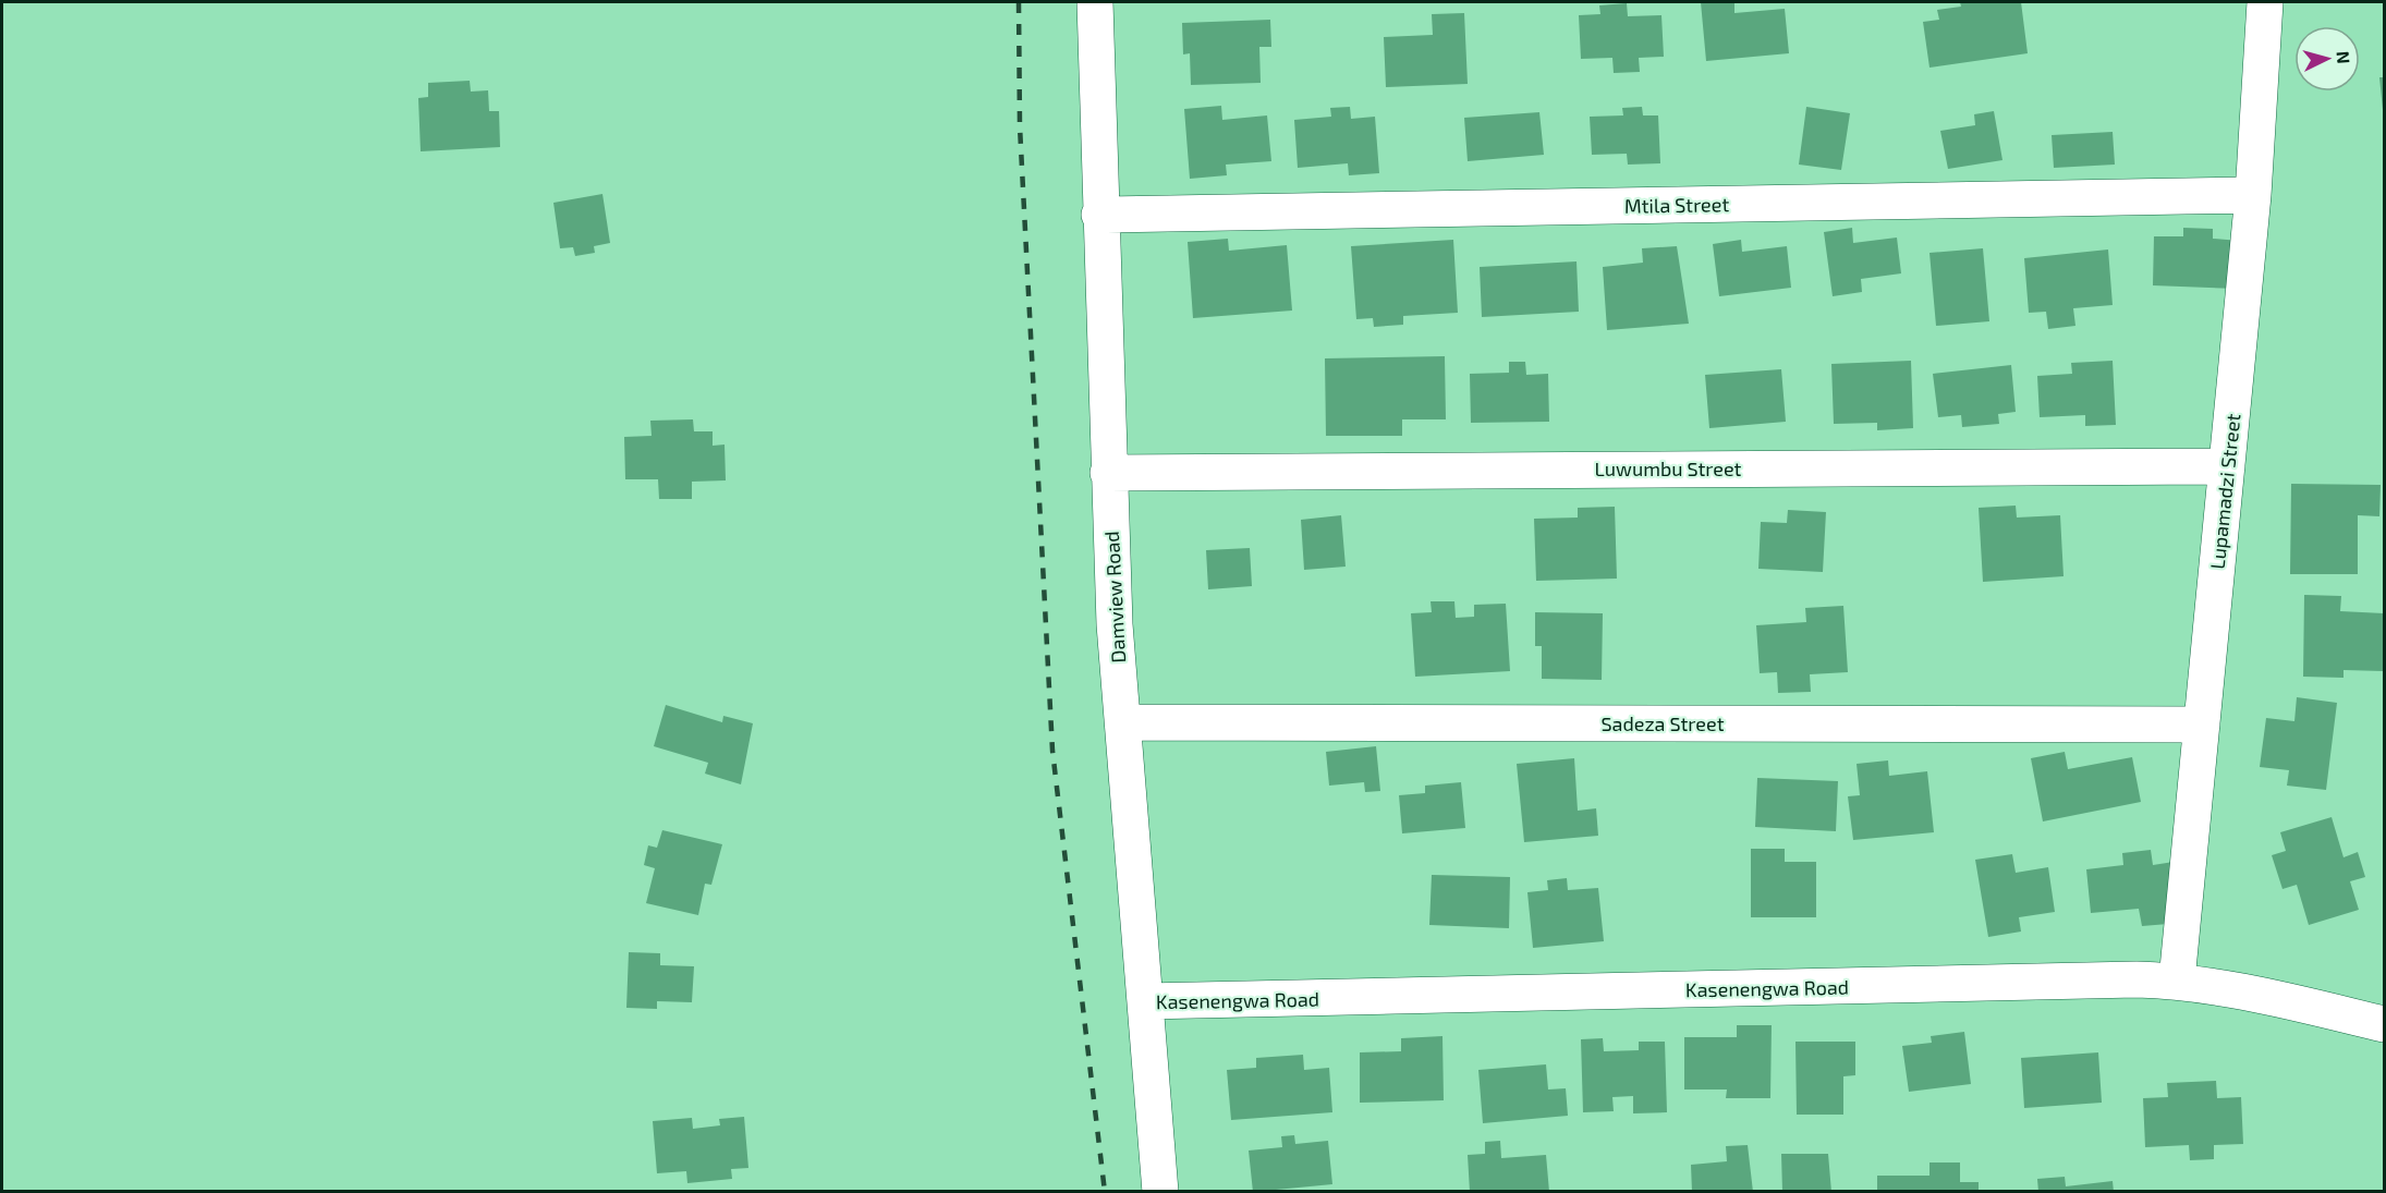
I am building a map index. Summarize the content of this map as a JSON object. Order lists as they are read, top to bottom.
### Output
{
  "streets": {
    "street": [
      "Mtila Street",
      "Luwumbu Street",
      "Lupamadzi Street",
      "Damview Road",
      "Sadeza Street",
      "Kasenengwa Road"
    ]
  },
  "crossings": [
    ["Mtila Street", "Lupamadzi Street"],
    ["Mtila Street", "Damview Road"],
    ["Luwumbu Street", "Lupamadzi Street"],
    ["Luwumbu Street", "Damview Road"],
    ["Lupamadzi Street", "Sadeza Street"],
    ["Lupamadzi Street", "Kasenengwa Road"],
    ["Damview Road", "Sadeza Street"],
    ["Damview Road", "Kasenengwa Road"]
  ],
  "north": "right"
}
